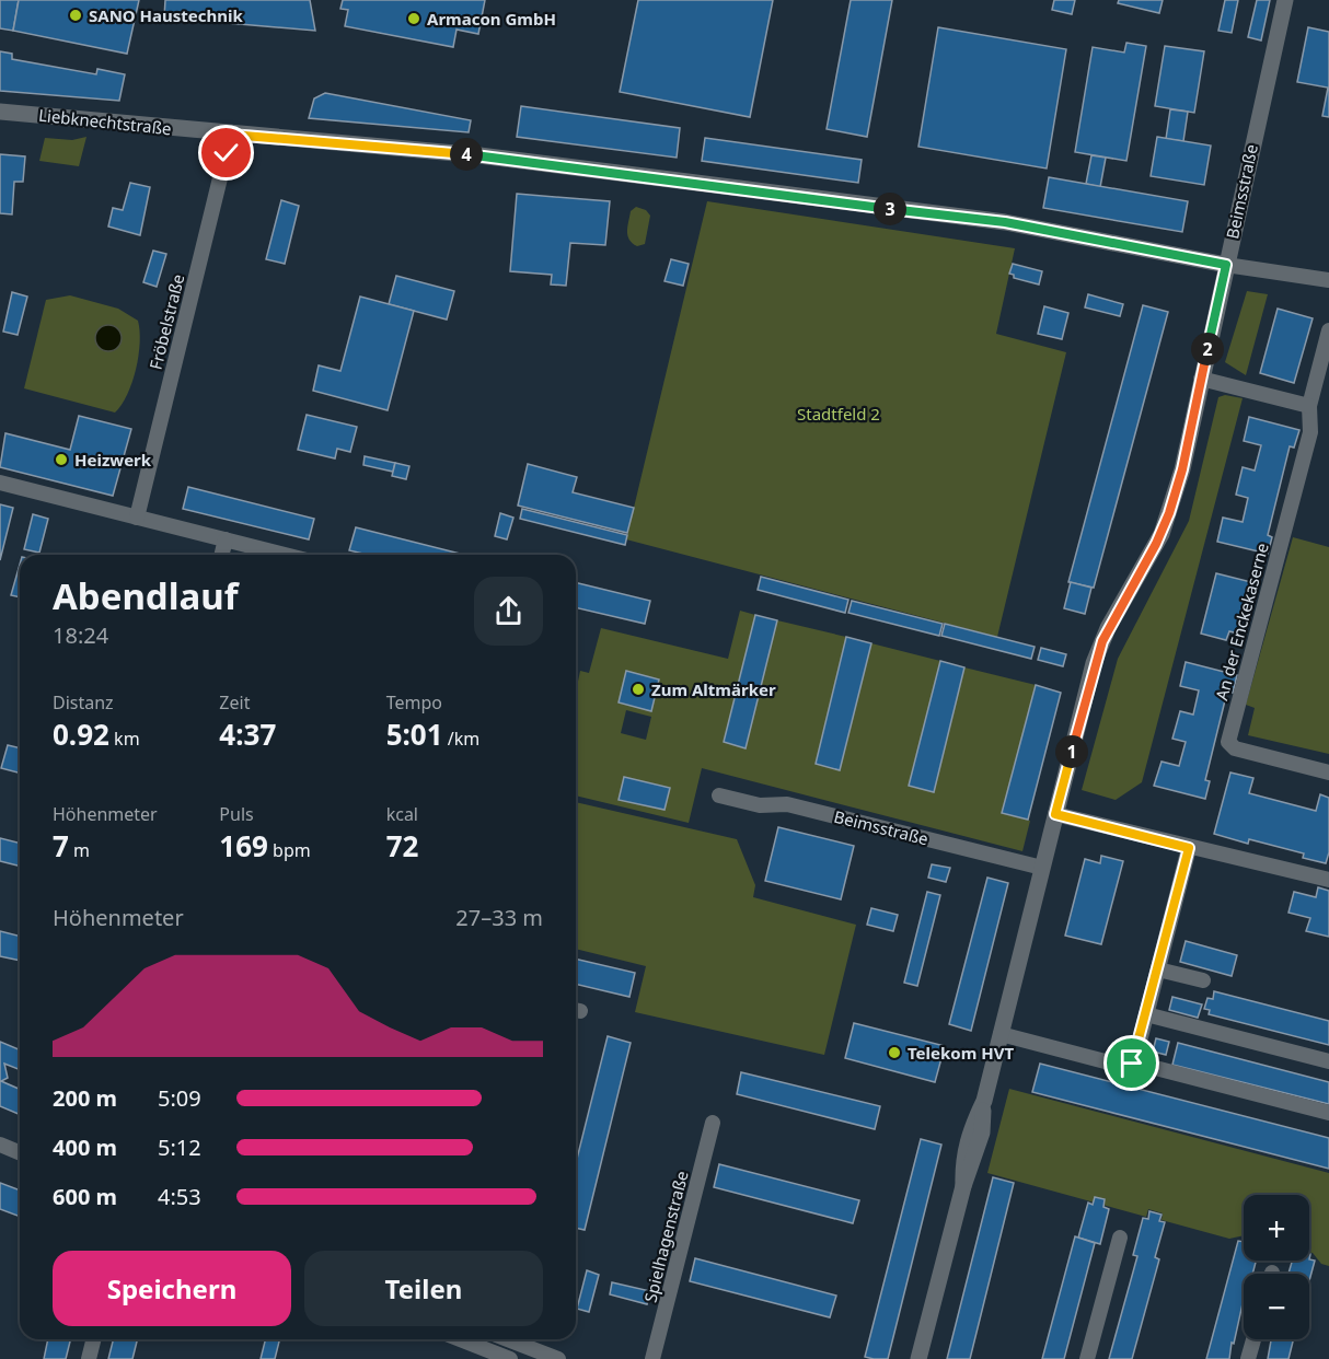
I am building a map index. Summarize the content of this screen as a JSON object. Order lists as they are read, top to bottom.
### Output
{
  "streets": {
    "street": [
      "Liebknechtstraße",
      "Beimsstraße",
      "Fröbelstraße",
      "An der Enckekaserne",
      "Spielhagenstraße"
    ]
  },
  "crossings": [
    ["Liebknechtstraße", "Beimsstraße"],
    ["Liebknechtstraße", "Fröbelstraße"]
  ],
  "parks": ["Stadtfeld 2"],
  "places": [
    "SANO Haustechnik",
    "Armacon GmbH",
    "Heizwerk",
    "Zum Altmärker",
    "Telekom HVT"
  ],
  "page": {
    "pins": [
      "4",
      "3",
      "2",
      "1"
    ],
    "heading": ["Abendlauf", "18:24"],
    "stats": [
      ["Distanz", "0.92 km"],
      ["Zeit", "4:37"],
      ["Tempo", "5:01 /km"],
      ["Höhenmeter", "7 m"],
      ["Puls", "169 bpm"],
      ["kcal", "72"]
    ],
    "chart": ["Höhenmeter", "27–33 m"],
    "list": [
      {
        "name": "200 m",
        "note": "5:09"
      },
      {
        "name": "400 m",
        "note": "5:12"
      },
      {
        "name": "600 m",
        "note": "4:53"
      }
    ],
    "map_buttons": ["+", "−"],
    "buttons": ["Speichern", "Teilen"]
  }
}
